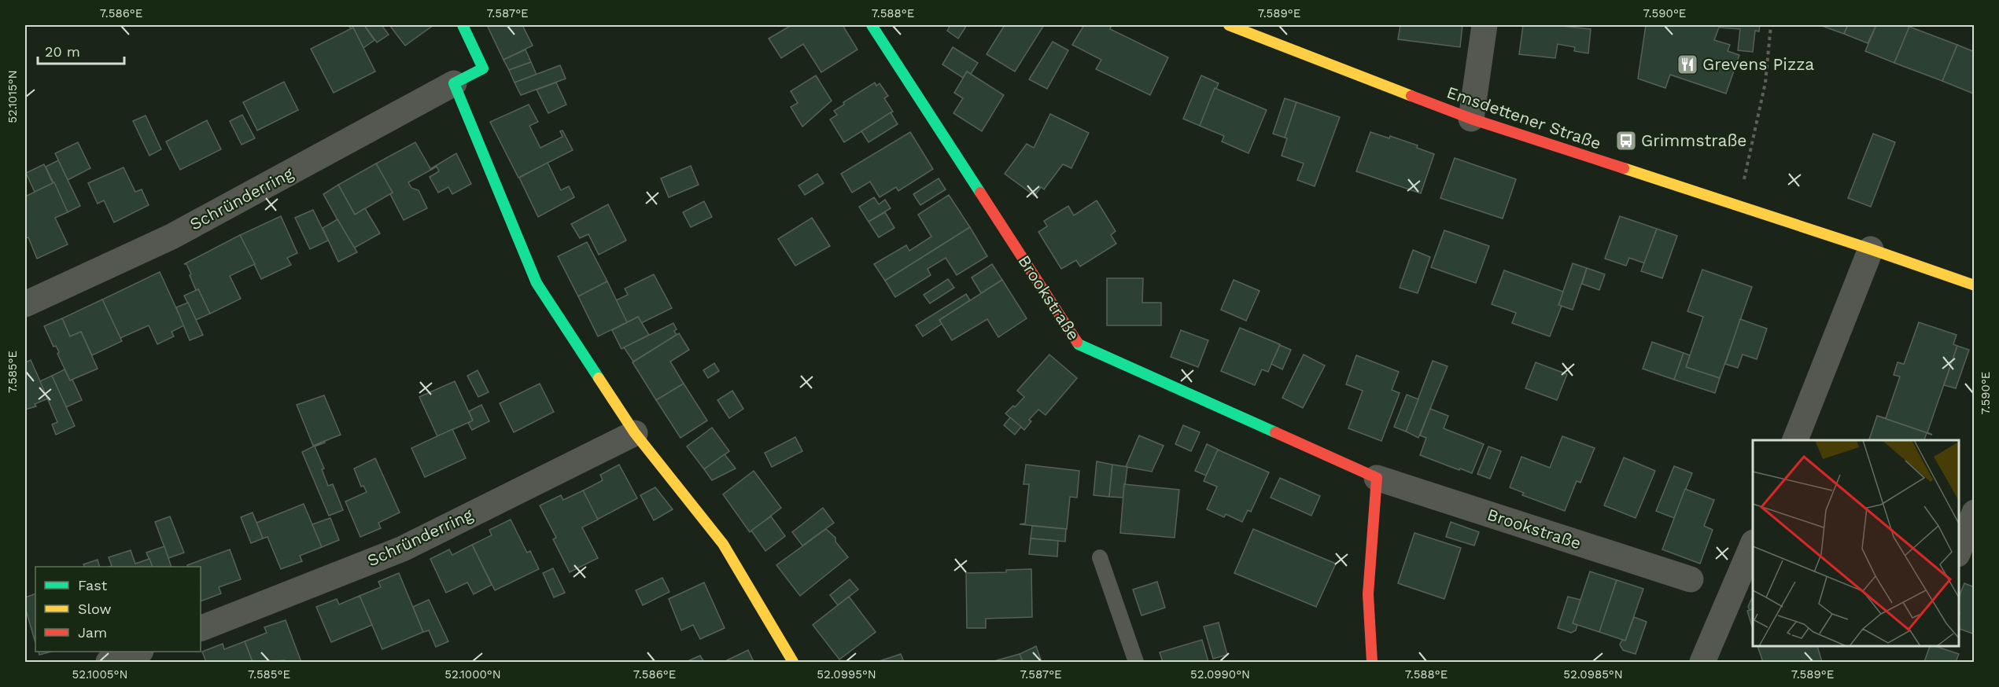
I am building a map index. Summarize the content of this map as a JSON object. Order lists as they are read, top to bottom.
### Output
{
  "streets": {
    "street": ["Emsdettener Straße", "Schründerring", "Brookstraße"]
  },
  "places": {
    "restaurant": ["Grevens Pizza"],
    "bus stop": ["Grimmstraße"]
  },
  "legend": ["Fast", "Slow", "Jam"],
  "scale_bar": "20 m",
  "coordinates": [
    "7.586°E",
    "7.587°E",
    "7.588°E",
    "7.589°E",
    "7.590°E",
    "52.1015°N",
    "7.585°E",
    "52.1005°N",
    "52.1000°N",
    "52.0995°N",
    "52.0990°N",
    "52.0985°N"
  ]
}
